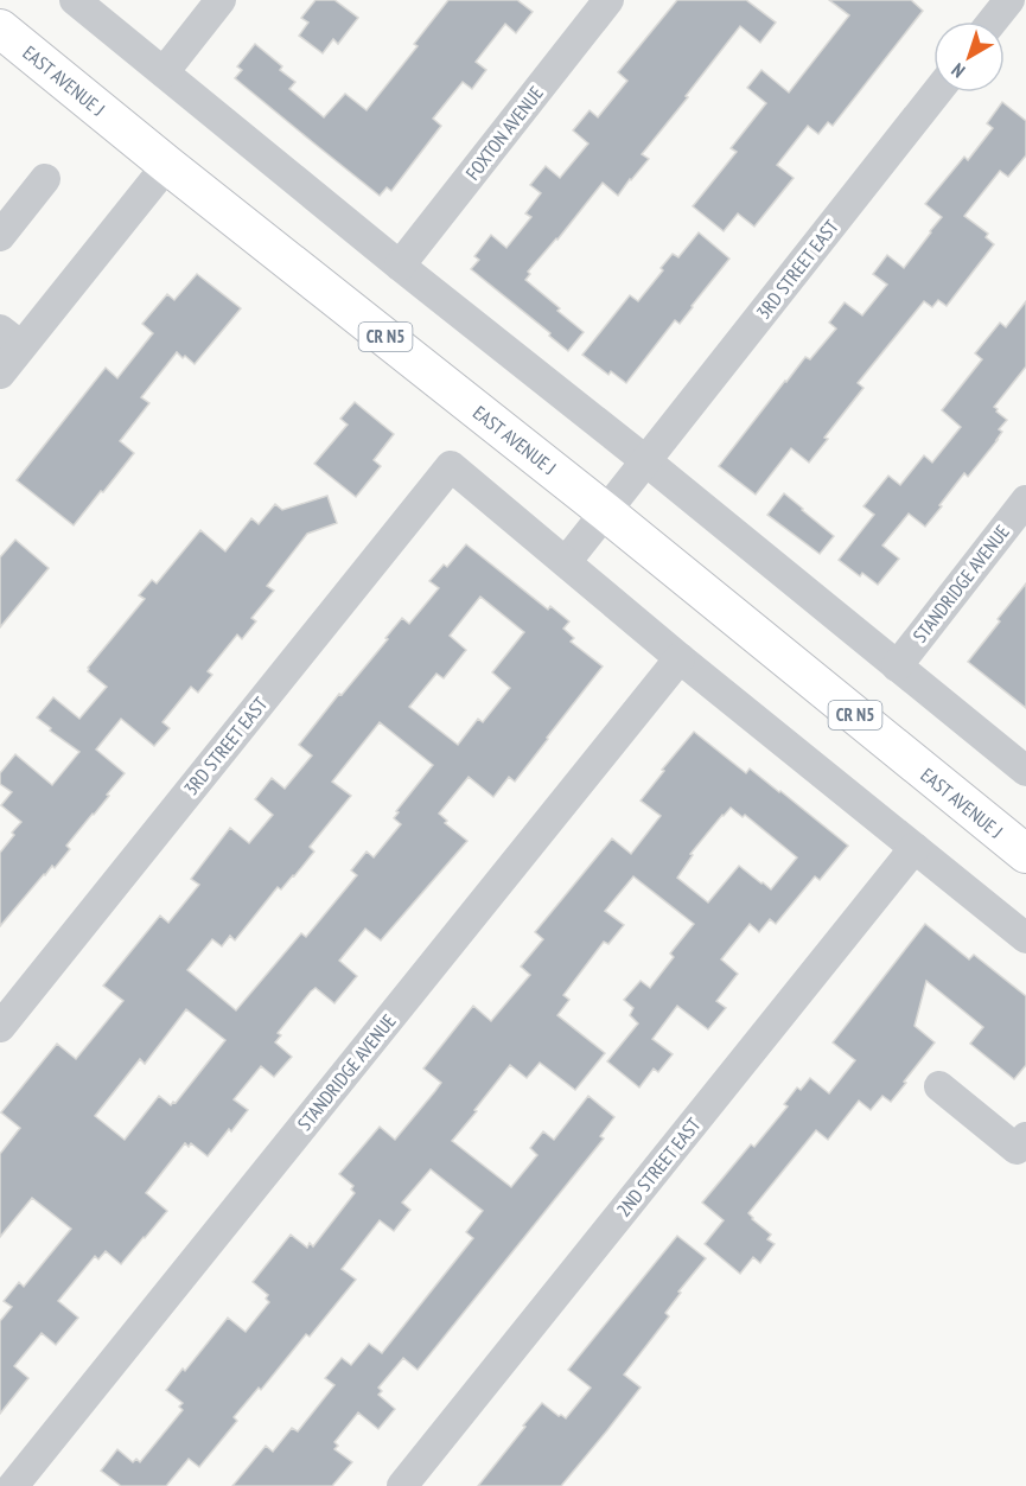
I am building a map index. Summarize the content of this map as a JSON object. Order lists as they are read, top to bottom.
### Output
{
  "streets": {
    "main road": ["EAST AVENUE J", "CR N5"],
    "street": [
      "FOXTON AVENUE",
      "3RD STREET EAST",
      "STANDRIDGE AVENUE",
      "2ND STREET EAST"
    ]
  },
  "crossings": [
    ["EAST AVENUE J", "3RD STREET EAST"]
  ],
  "north": "bottom left"
}
